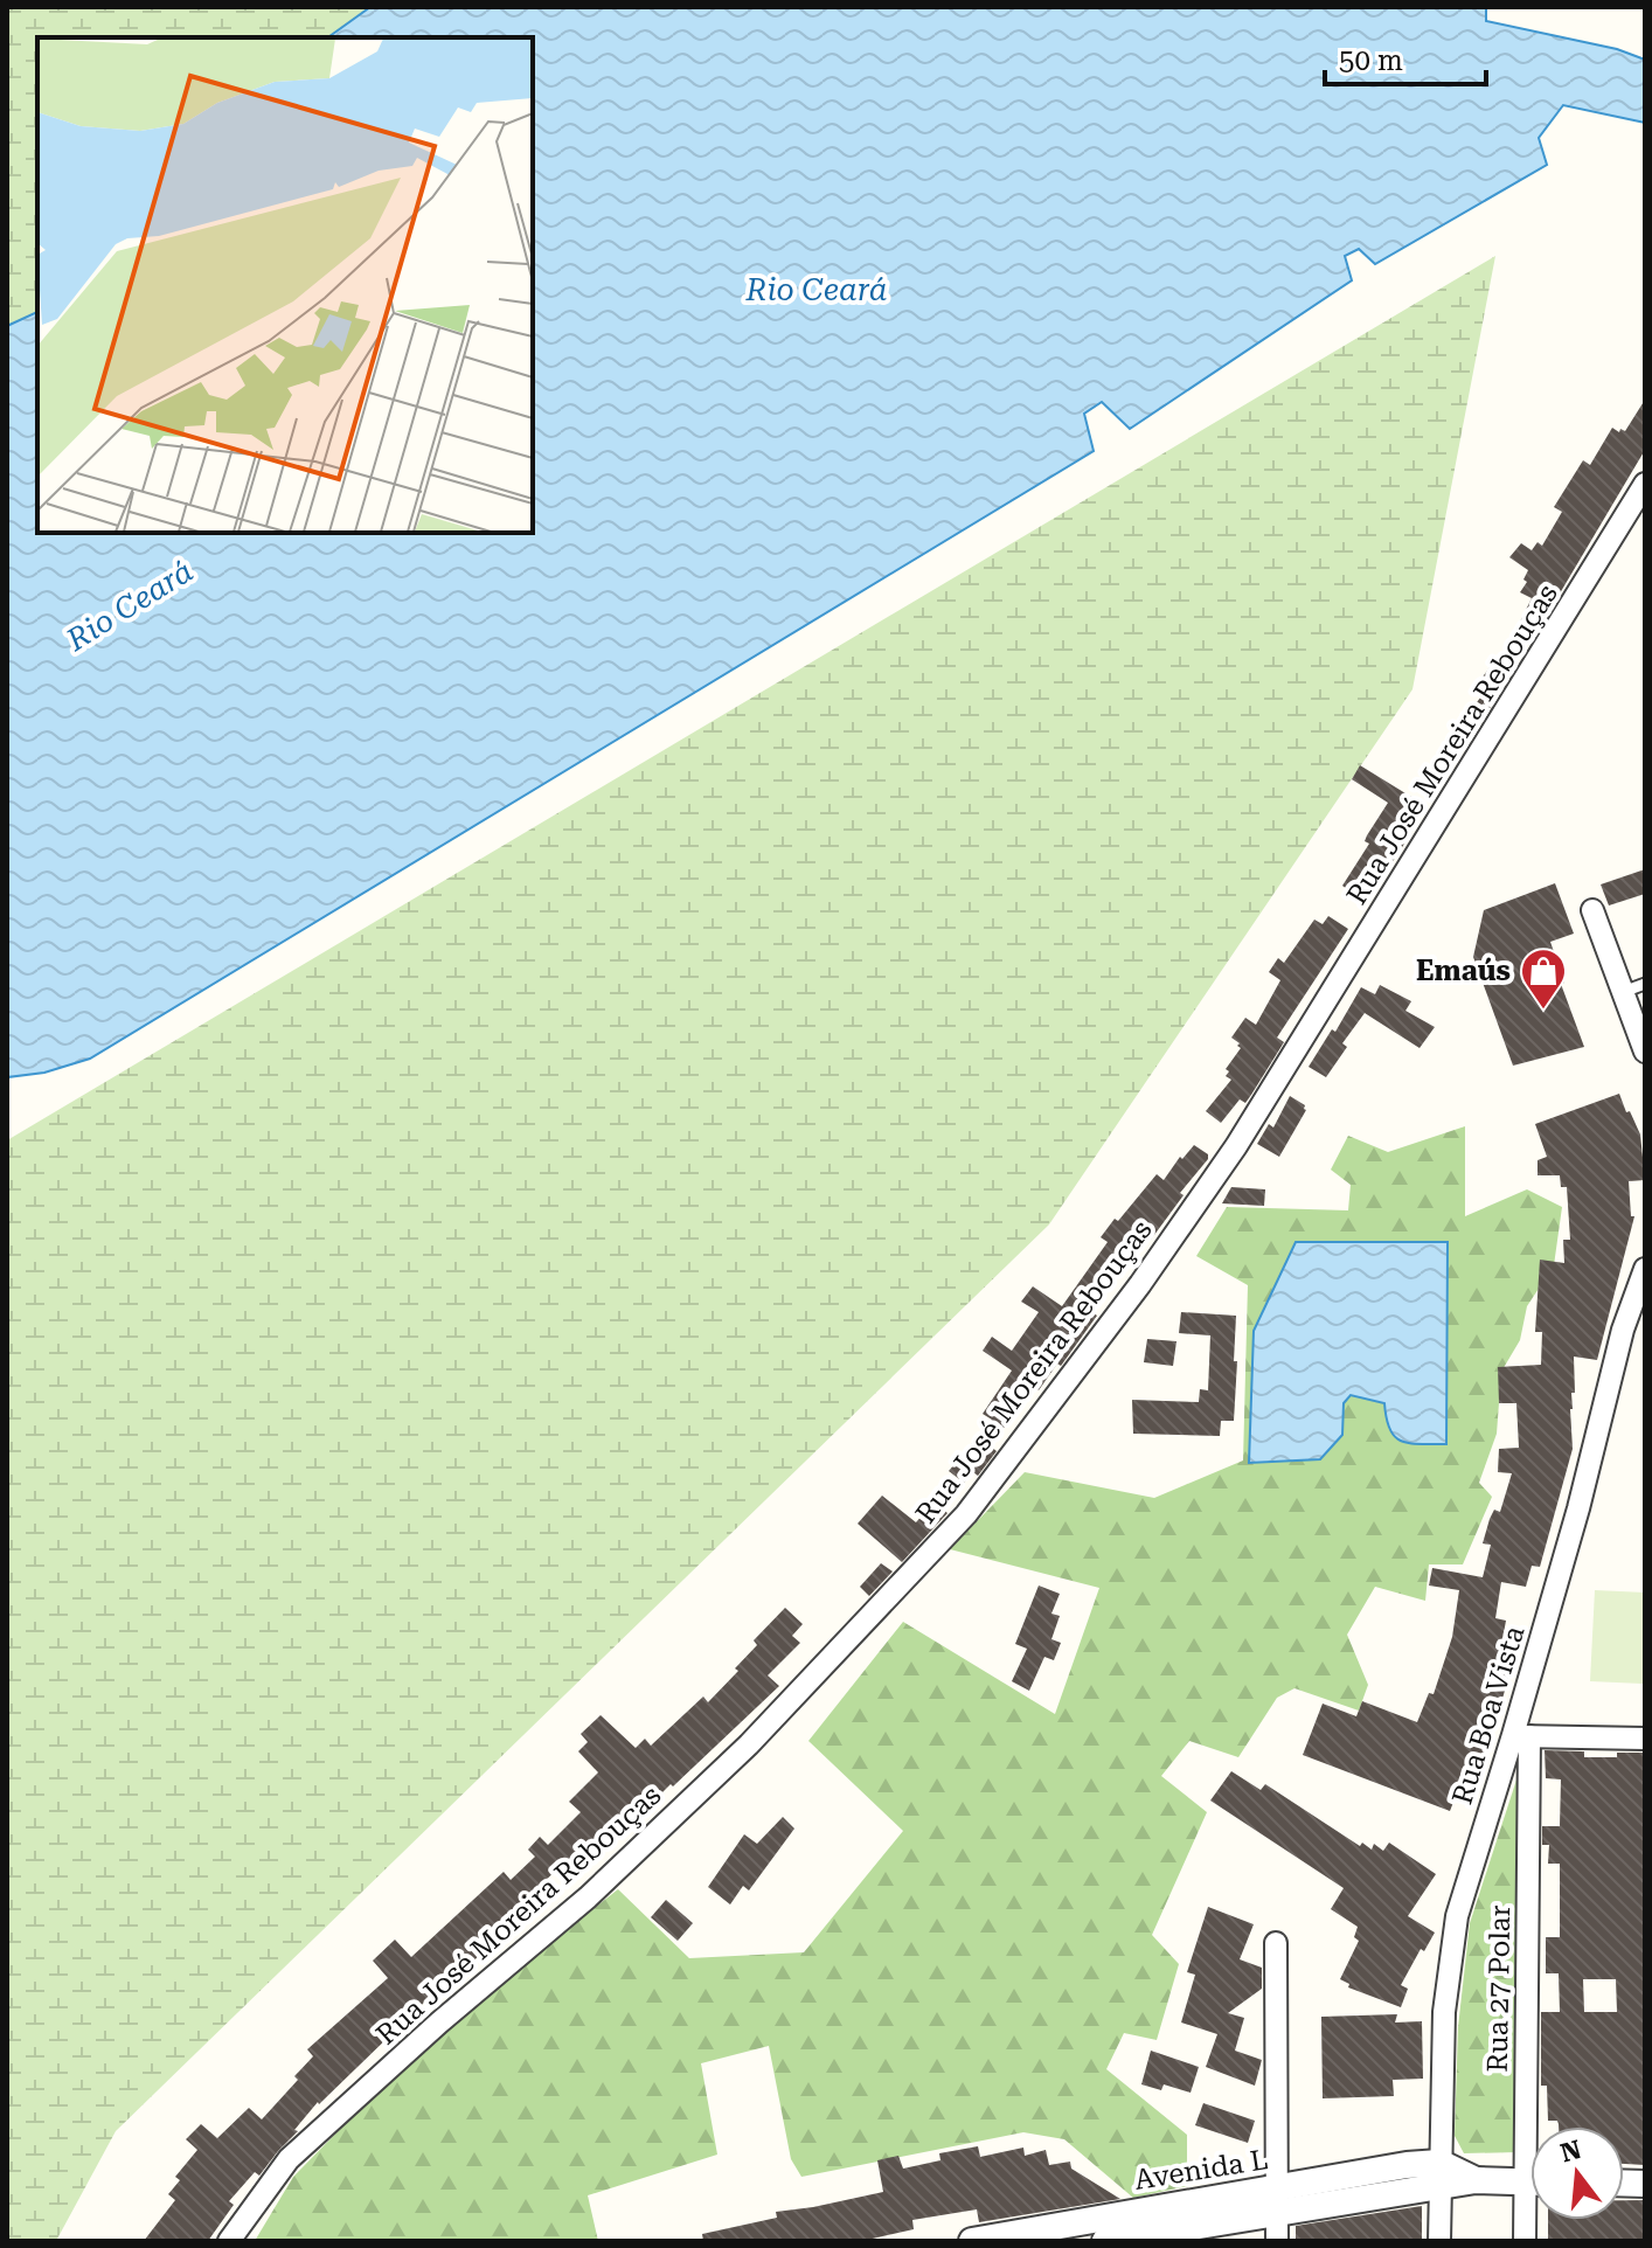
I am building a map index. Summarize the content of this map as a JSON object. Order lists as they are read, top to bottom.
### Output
{
  "streets": {
    "street": [
      "Rua José Moreira Rebouças",
      "Rua Boa Vista",
      "Rua 27 Polar",
      "Avenida L"
    ]
  },
  "crossings": [
    ["Rua Boa Vista", "Rua 27 Polar"],
    ["Rua Boa Vista", "Avenida L"]
  ],
  "water": ["Rio Ceará"],
  "places": {
    "shop": ["Emaús"]
  },
  "scale_bar": "50 m",
  "north": "top"
}
